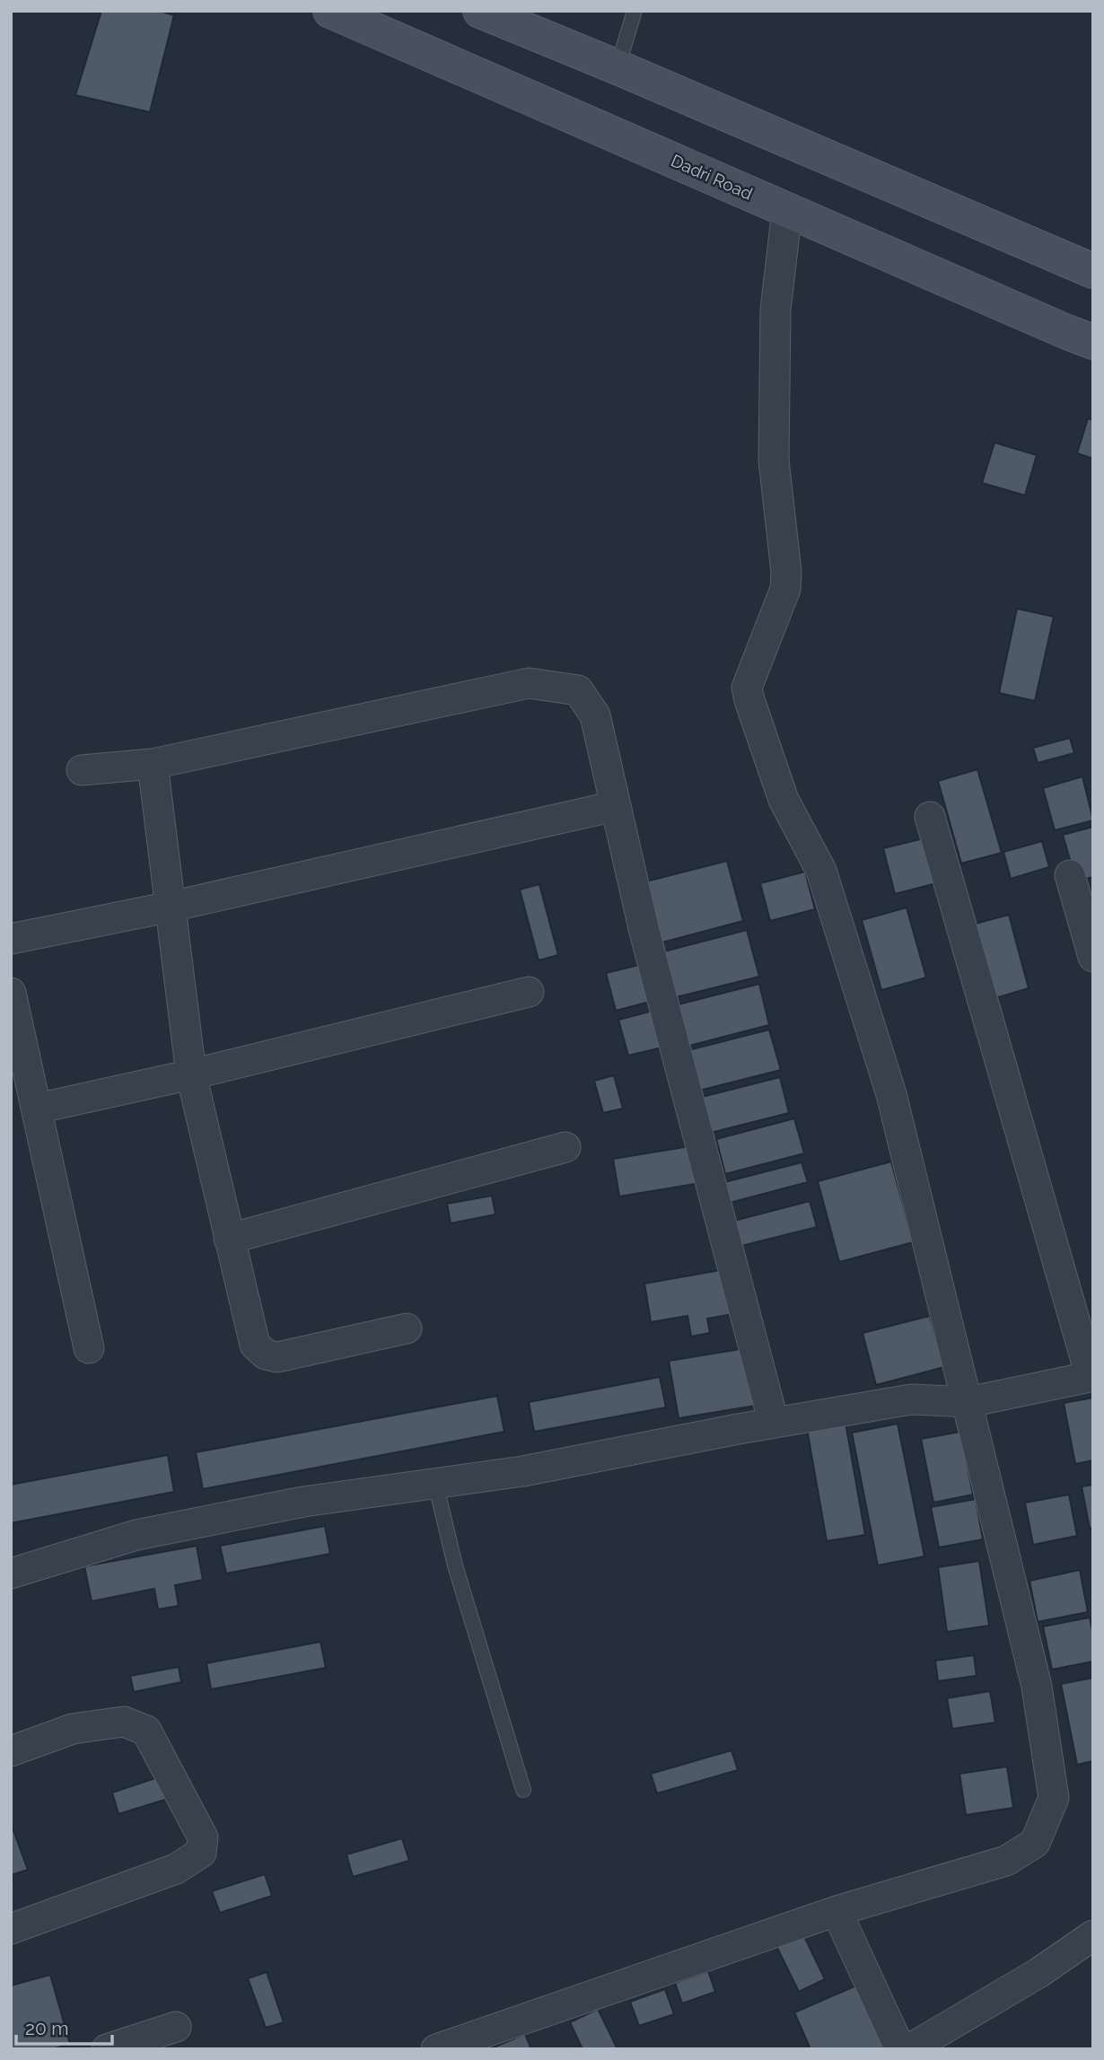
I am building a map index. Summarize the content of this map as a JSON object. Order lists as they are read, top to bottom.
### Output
{
  "streets": {
    "main road": ["Dadri Road"]
  },
  "scale_bar": "20 m"
}
